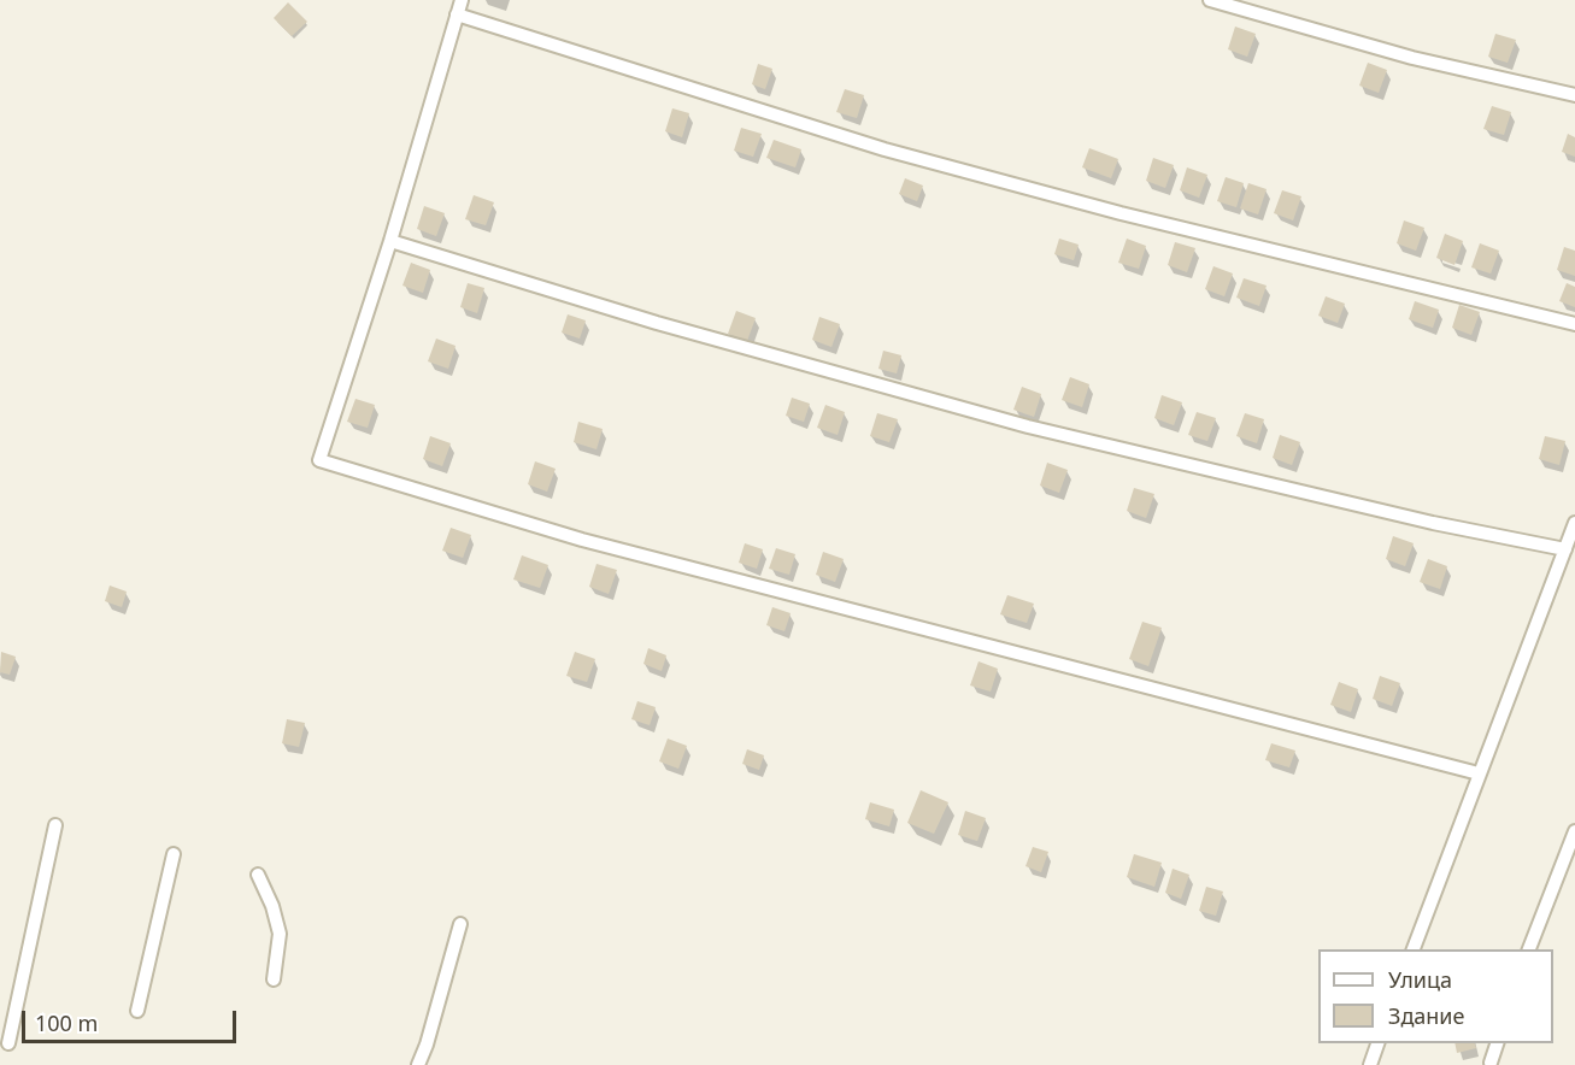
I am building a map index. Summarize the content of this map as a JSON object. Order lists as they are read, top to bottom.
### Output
{
  "legend": ["Улица", "Здание"],
  "scale_bar": "100 m"
}
